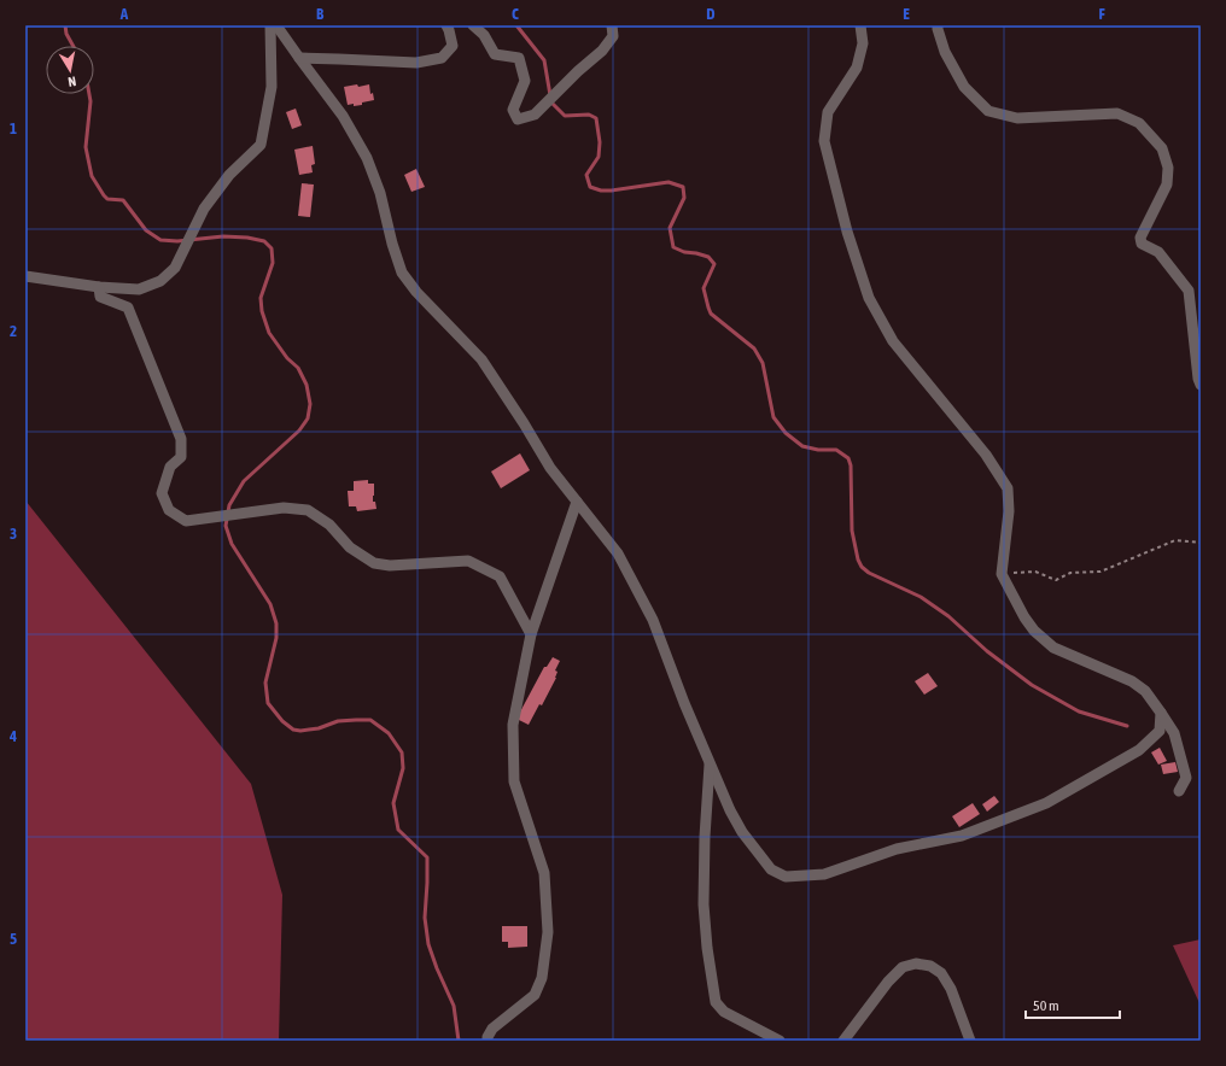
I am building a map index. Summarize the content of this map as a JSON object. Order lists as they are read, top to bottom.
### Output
{
  "scale_bar": "50 m",
  "north": "bottom",
  "grid": {
    "columns": [
      "A",
      "B",
      "C",
      "D",
      "E",
      "F"
    ],
    "rows": [
      "1",
      "2",
      "3",
      "4",
      "5"
    ]
  }
}
